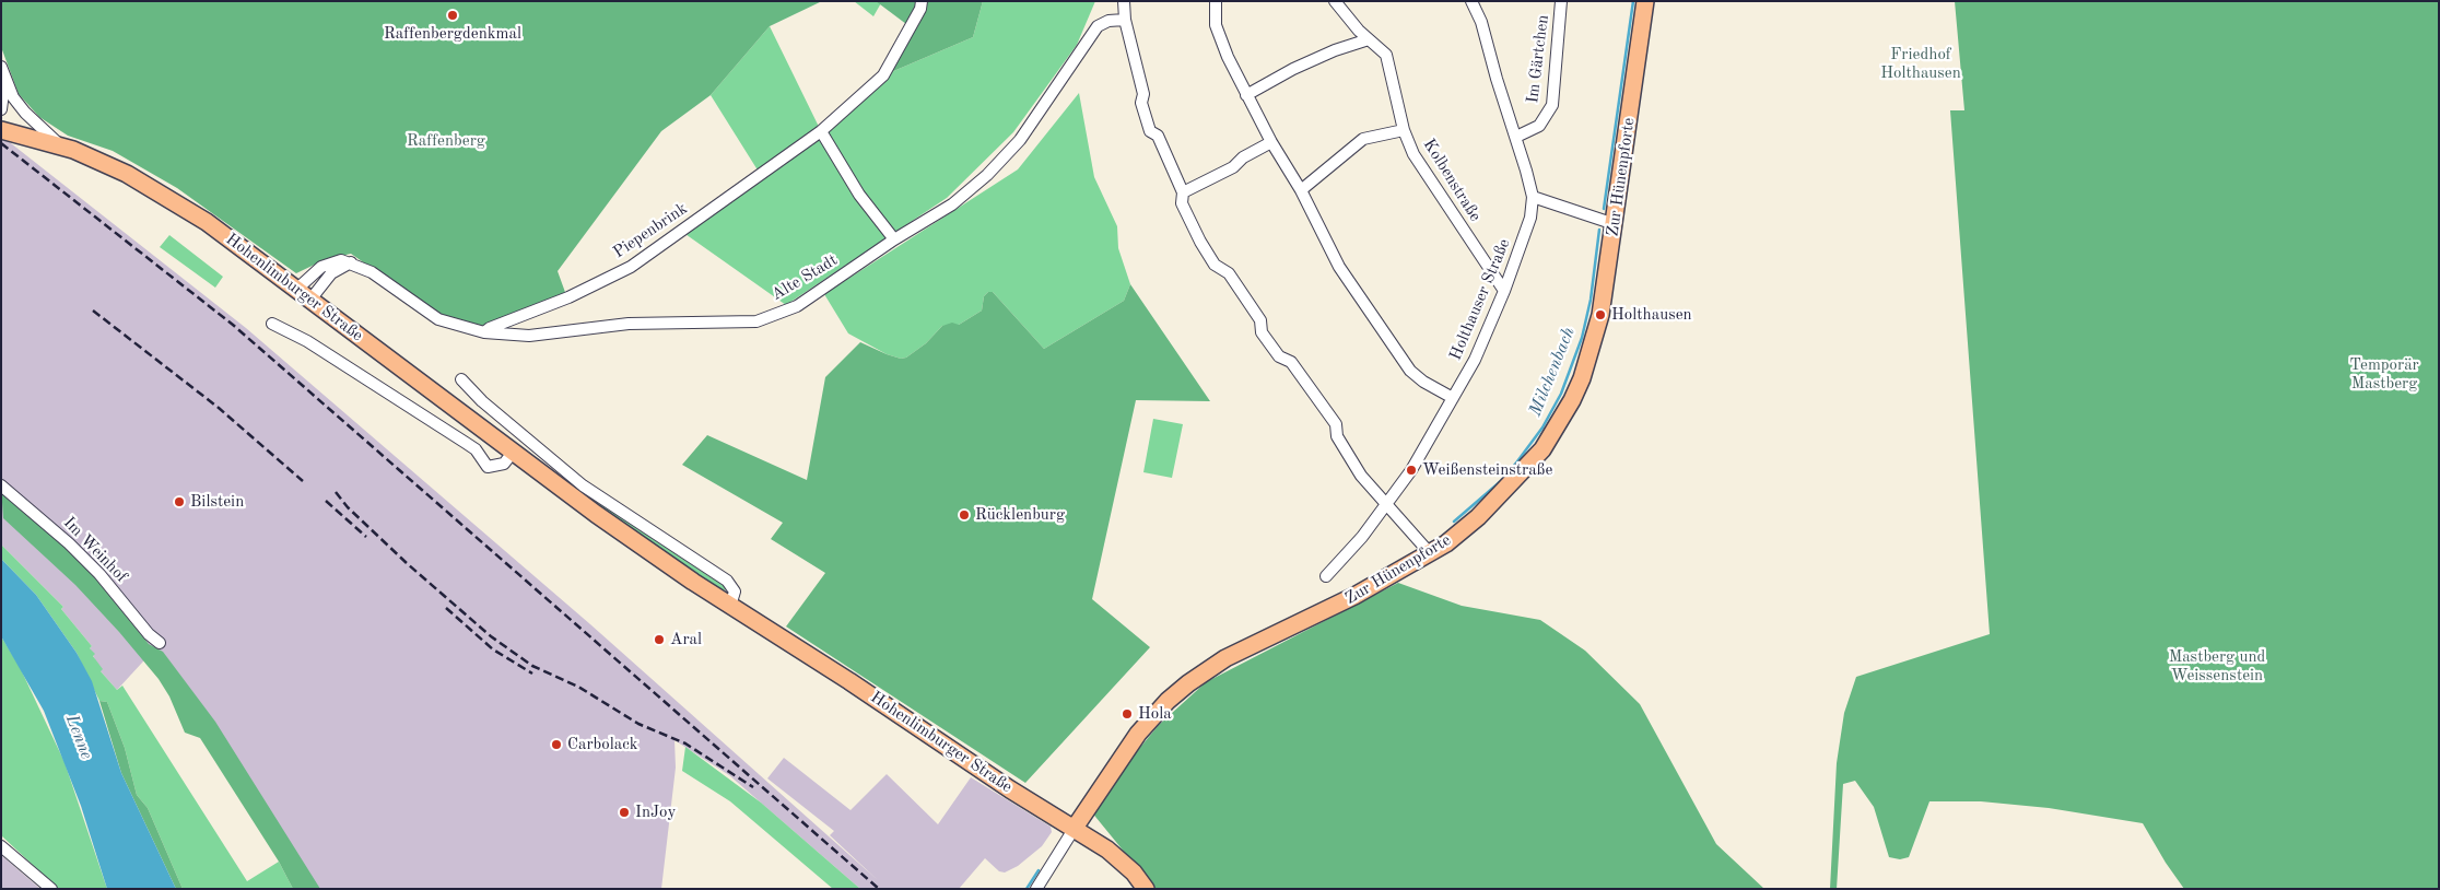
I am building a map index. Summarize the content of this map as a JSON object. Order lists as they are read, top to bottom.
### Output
{
  "streets": {
    "main road": ["Zur Hünenpforte", "Hohenlimburger Straße"],
    "street": [
      "Im Gärtchen",
      "Kolbenstraße",
      "Piepenbrink",
      "Alte Stadt",
      "Holthauser Straße",
      "Im Weinhof"
    ]
  },
  "crossings": [
    ["Im Gärtchen", "Holthauser Straße"],
    ["Zur Hünenpforte", "Hohenlimburger Straße"],
    ["Kolbenstraße", "Holthauser Straße"],
    ["Piepenbrink", "Alte Stadt"]
  ],
  "water": ["Milchenbach", "Lenne"],
  "parks": [
    "Friedhof Holthausen",
    "Raffenberg",
    "Temporär Mastberg",
    "Mastberg und Weissenstein"
  ],
  "places": [
    "Raffenbergdenkmal",
    "Holthausen",
    "Weißensteinstraße",
    "Bilstein",
    "Rücklenburg",
    "Aral",
    "Hola",
    "Carbolack",
    "InJoy"
  ]
}
